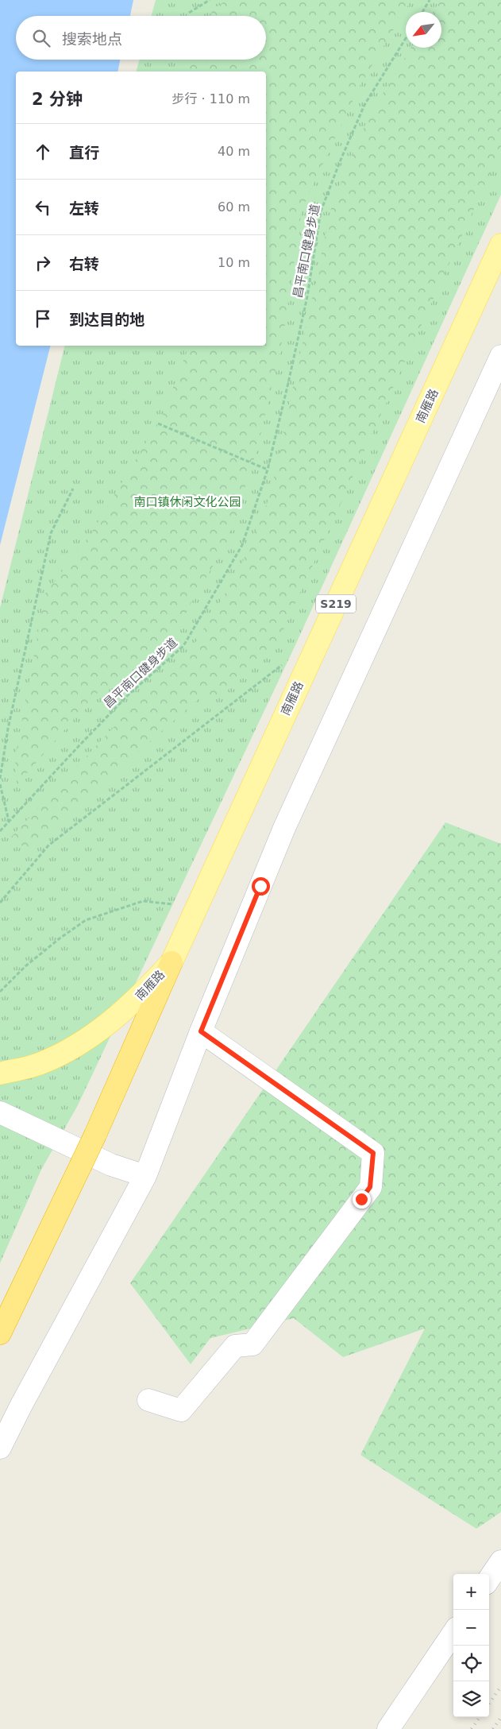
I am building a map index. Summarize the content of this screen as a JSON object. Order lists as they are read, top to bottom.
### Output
{
  "streets": {
    "main road": ["南雁路", "S219"],
    "path": ["昌平南口健身步道"]
  },
  "parks": ["南口镇休闲文化公园"],
  "north": "bottom left",
  "page": {
    "search": "搜索地点",
    "heading": ["2 分钟", "步行 · 110 m"],
    "list": [
      ["直行", "40 m"],
      ["左转", "60 m"],
      ["右转", "10 m"],
      "到达目的地"
    ],
    "map_buttons": ["+", "−"]
  }
}
